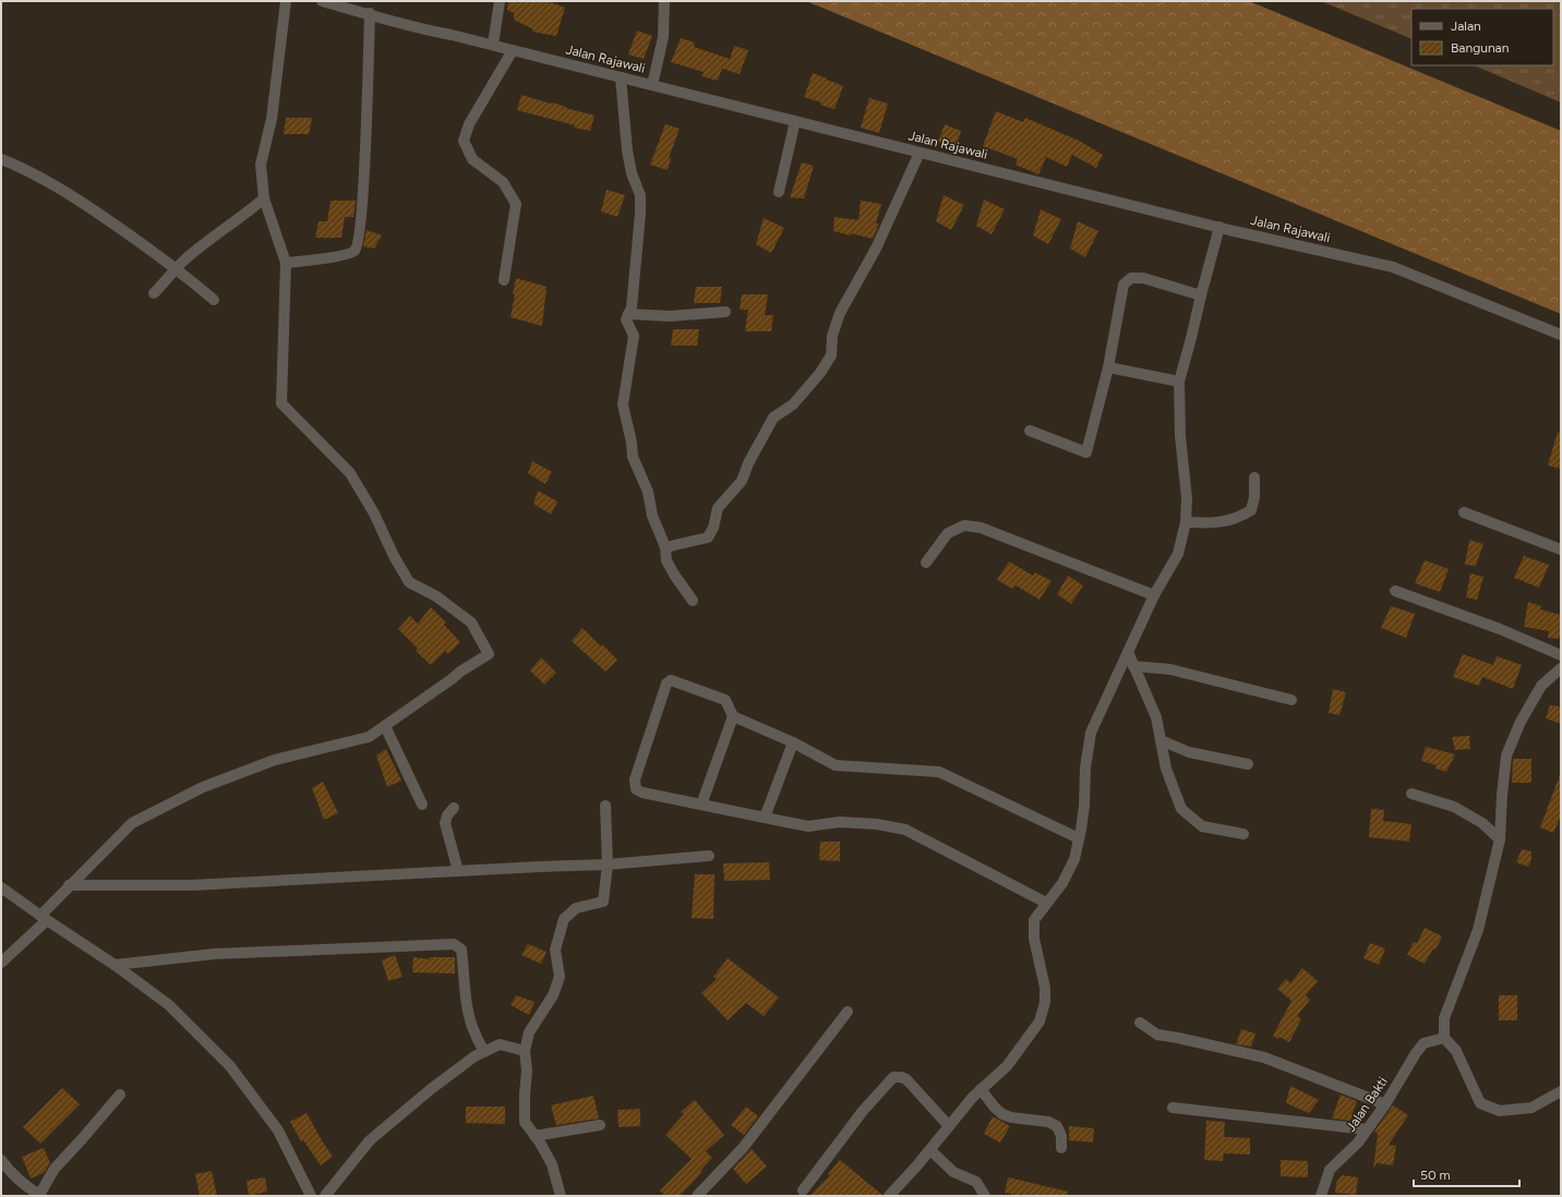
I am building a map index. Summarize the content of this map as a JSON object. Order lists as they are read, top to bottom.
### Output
{
  "streets": {
    "street": ["Jalan Rajawali", "Jalan Bakti"]
  },
  "legend": ["Jalan", "Bangunan"],
  "scale_bar": "50 m"
}
